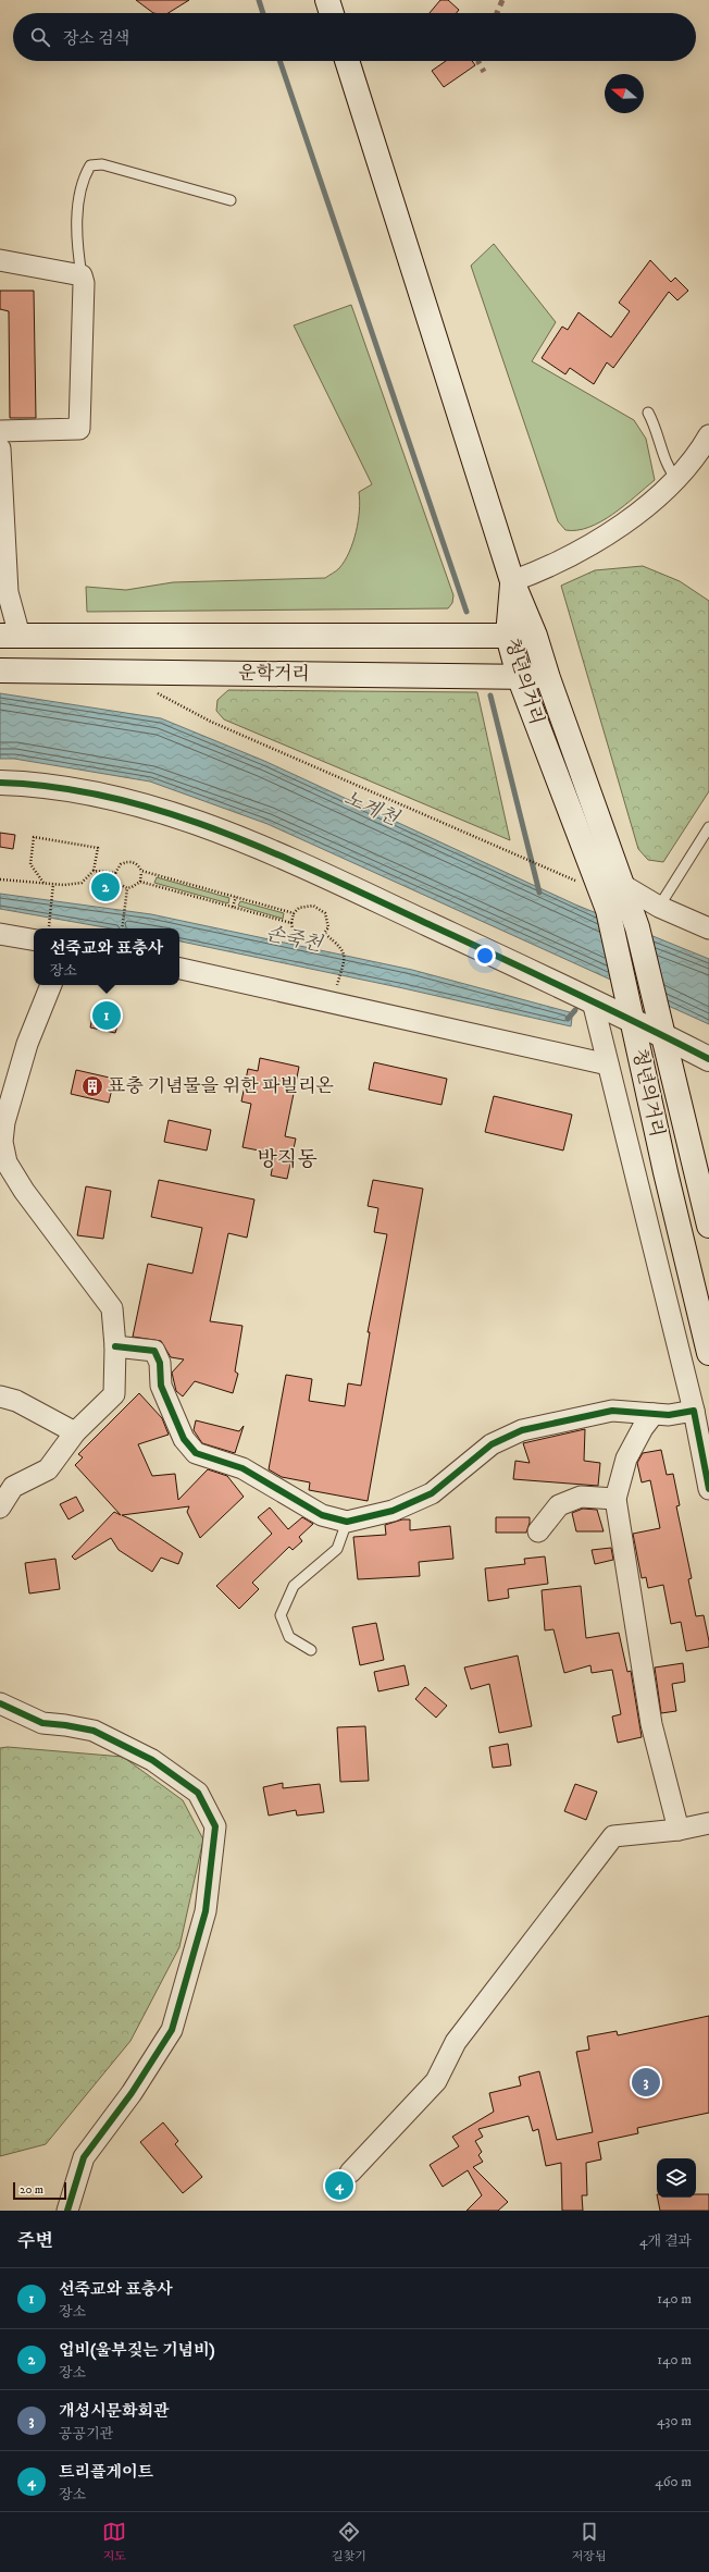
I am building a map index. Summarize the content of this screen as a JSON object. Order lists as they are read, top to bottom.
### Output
{
  "streets": {
    "main road": ["운학거리", "청년의거리"]
  },
  "crossings": [
    ["운학거리", "청년의거리"]
  ],
  "districts": ["방직동"],
  "water": ["노계천", "손죽천"],
  "places": {
    "building": ["표충 기념물을 위한 파빌리온"]
  },
  "scale_bar": "20 m",
  "north": "left",
  "page": {
    "search": "장소 검색",
    "pins": [
      "2",
      "1",
      "3",
      "4"
    ],
    "popup": ["선죽교와 표충사", "장소"],
    "scale": "20 m",
    "heading": ["주변", "4개 결과"],
    "list": [
      {
        "mark": "1",
        "name": "선죽교와 표충사",
        "note": "장소",
        "value": "140 m"
      },
      {
        "mark": "2",
        "name": "업비(울부짖는 기념비)",
        "note": "장소",
        "value": "140 m"
      },
      {
        "mark": "3",
        "name": "개성시문화회관",
        "note": "공공기관",
        "value": "430 m"
      },
      {
        "mark": "4",
        "name": "트리플게이트",
        "note": "장소",
        "value": "460 m"
      }
    ],
    "nav": ["지도", "길찾기", "저장됨"]
  }
}
